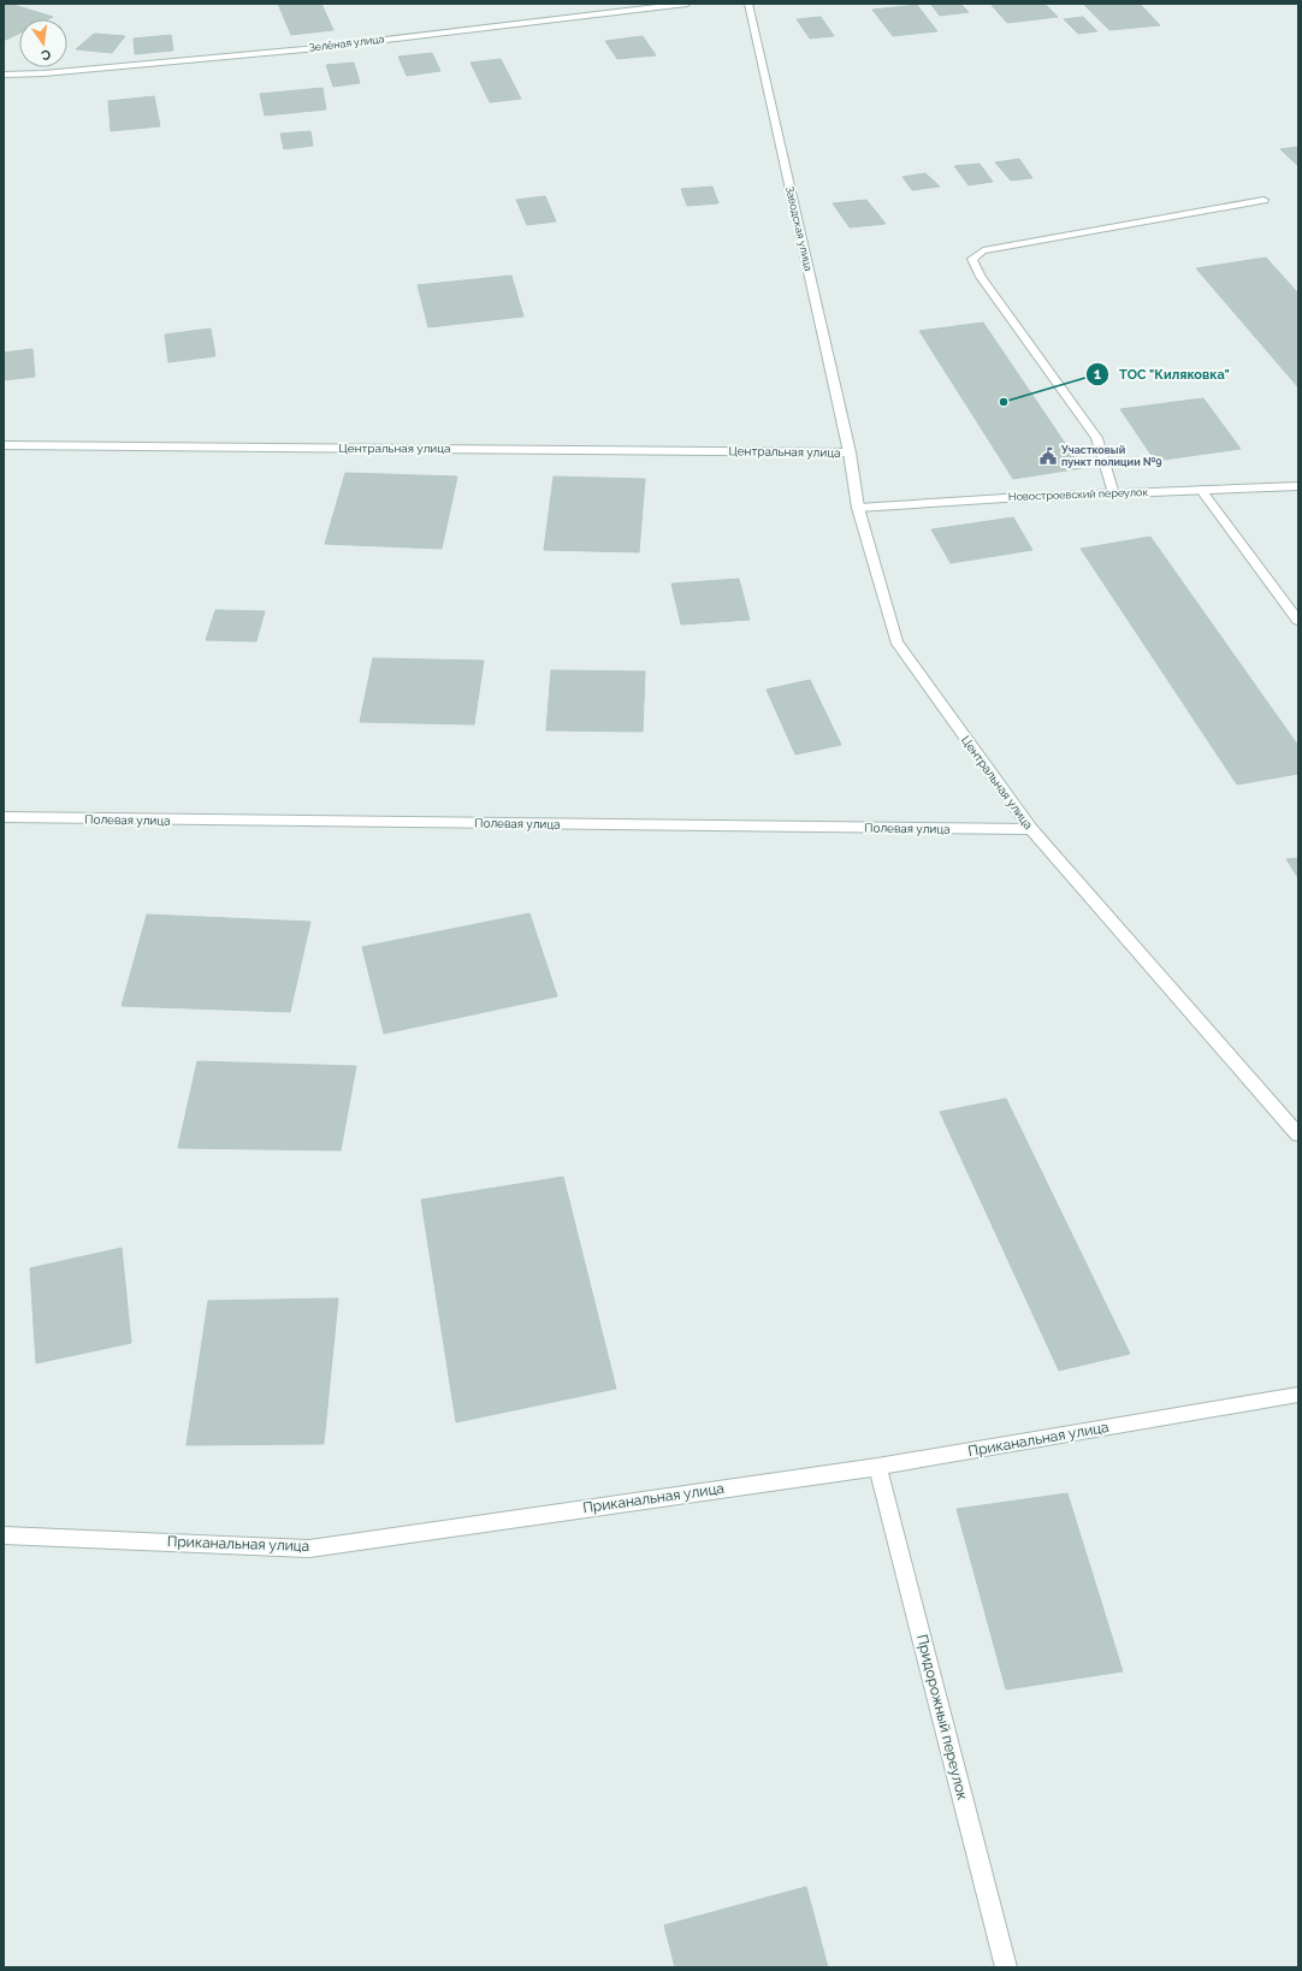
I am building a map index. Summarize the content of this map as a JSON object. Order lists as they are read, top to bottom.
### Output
{
  "streets": {
    "street": [
      "Зелёная улица",
      "Заводская улица",
      "Центральная улица",
      "Новостроевский переулок",
      "Полевая улица",
      "Приканальная улица",
      "Придорожный переулок"
    ]
  },
  "crossings": [
    ["Заводская улица", "Центральная улица"],
    ["Центральная улица", "Новостроевский переулок"],
    ["Центральная улица", "Полевая улица"],
    ["Приканальная улица", "Придорожный переулок"]
  ],
  "places": {
    "other": ["ТОС \"Киляковка\""],
    "public building": ["Участковый пункт полиции №9"]
  },
  "north": "bottom"
}
